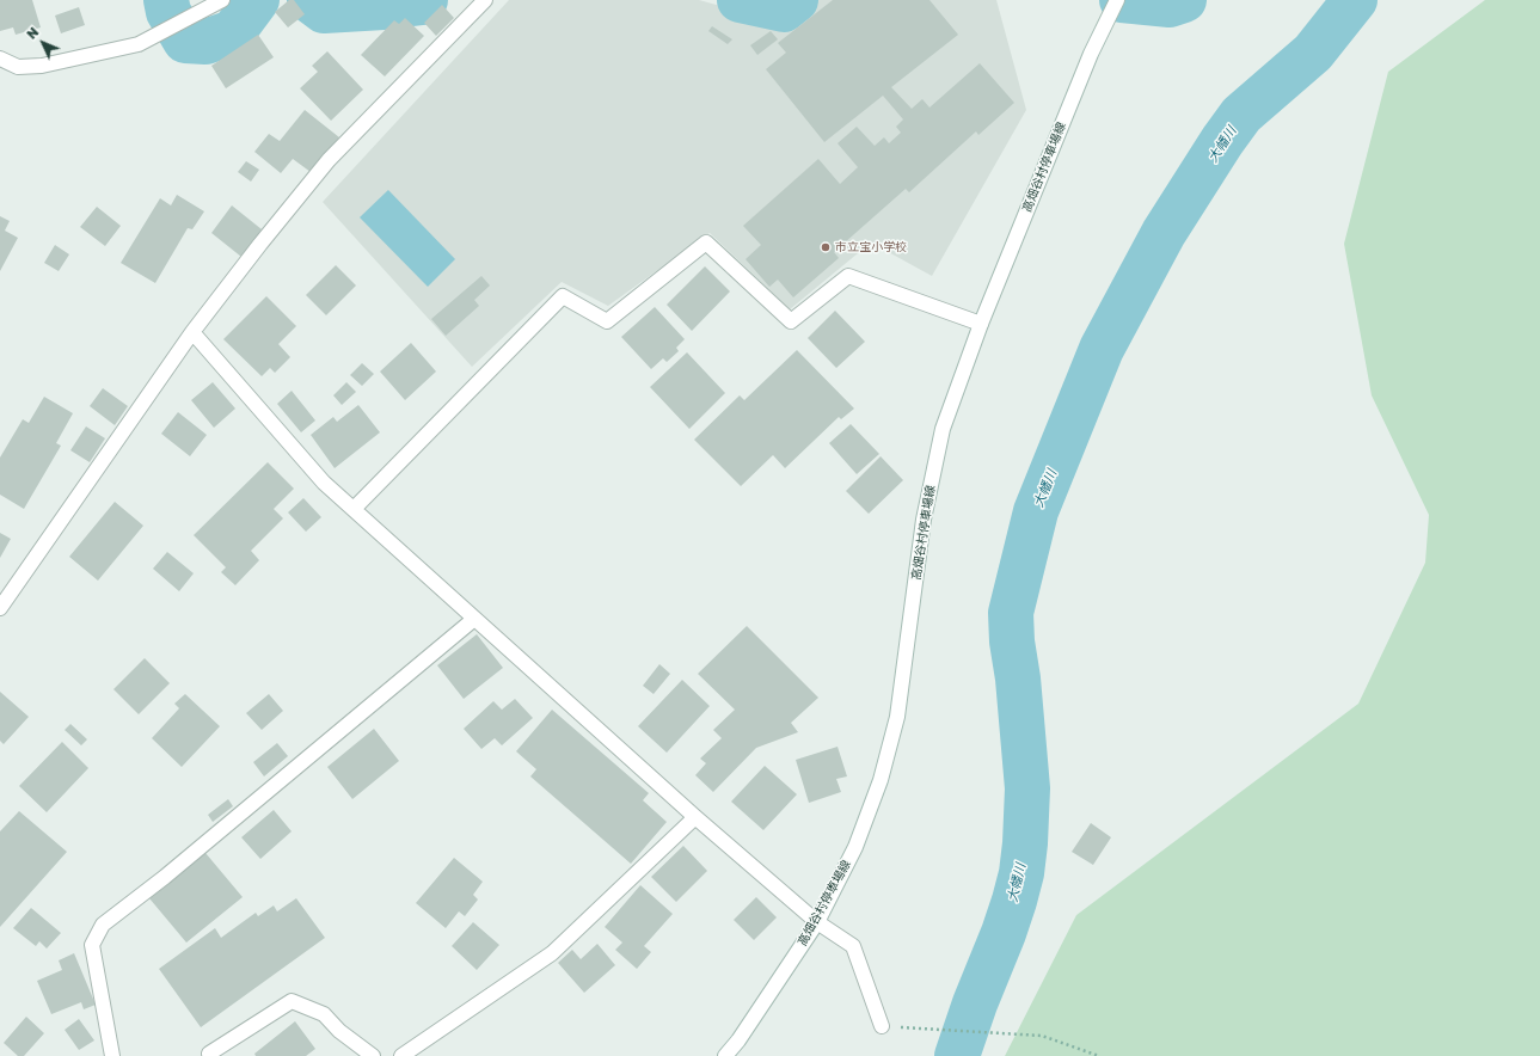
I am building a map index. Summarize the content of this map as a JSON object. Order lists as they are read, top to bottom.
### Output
{
  "streets": {
    "street": ["高畑谷村停車場線"]
  },
  "water": ["大幡川"],
  "places": ["市立宝小学校"],
  "north": "top left"
}
